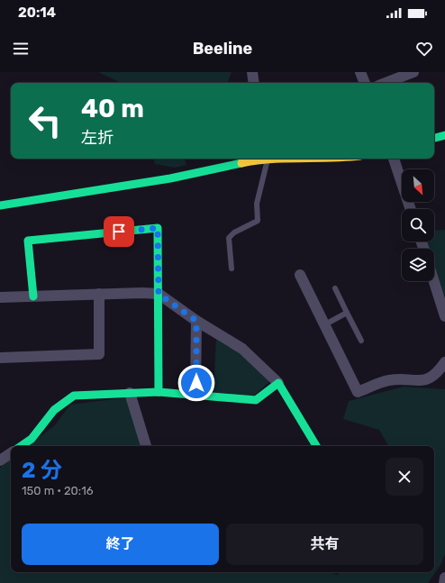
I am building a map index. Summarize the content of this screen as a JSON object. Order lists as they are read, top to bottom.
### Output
{
  "north": "bottom right",
  "page": {
    "status": "20:14",
    "header": "Beeline",
    "turn": ["40 m", "左折"],
    "heading": ["2 分", "150 m · 20:16"],
    "buttons": ["終了", "共有"]
  }
}
